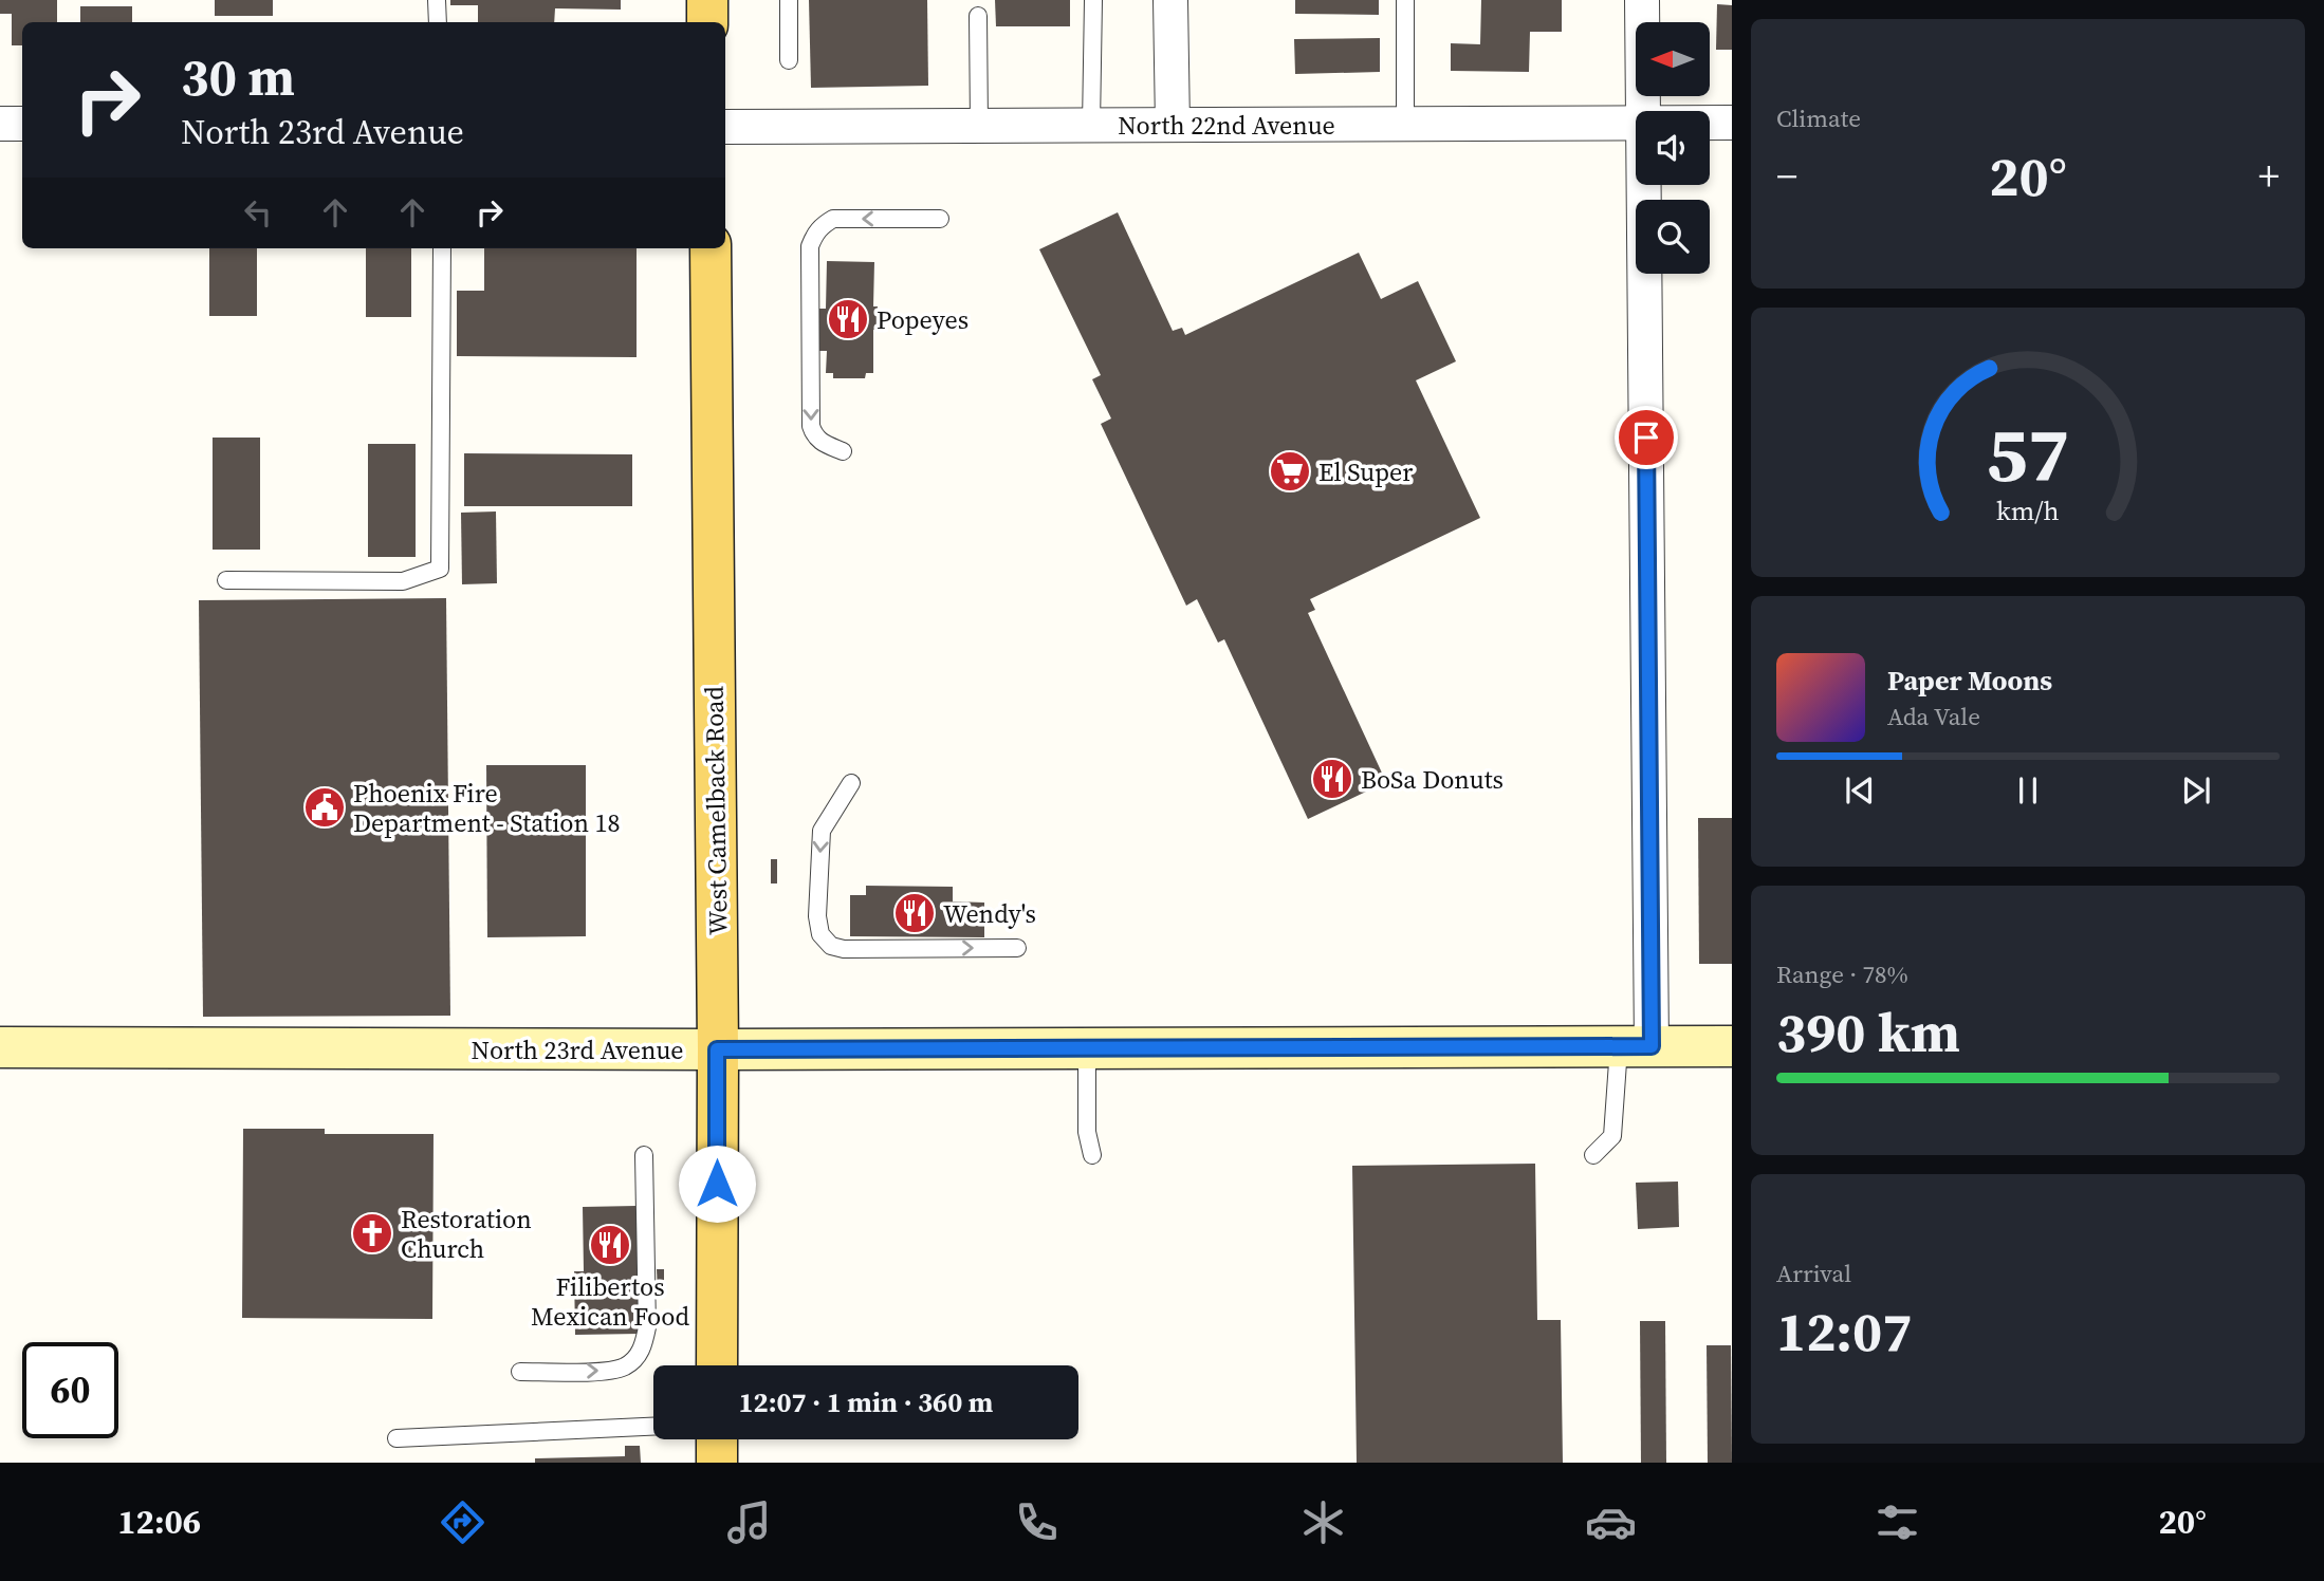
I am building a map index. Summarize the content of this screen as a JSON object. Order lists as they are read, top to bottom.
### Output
{
  "streets": {
    "main road": ["West Camelback Road"],
    "street": ["North 22nd Avenue", "North 23rd Avenue"]
  },
  "crossings": [
    ["West Camelback Road", "North 23rd Avenue"]
  ],
  "places": {
    "restaurant": [
      "Popeyes",
      "BoSa Donuts",
      "Wendy's",
      "Filibertos Mexican Food"
    ],
    "supermarket": ["El Super"],
    "public building": ["Phoenix Fire Department - Station 18"],
    "church": ["Restoration Church"]
  },
  "north": "left",
  "page": {
    "tile": [
      "Climate",
      ["Range · 78%", "390 km"],
      ["Arrival", "12:07"]
    ],
    "turn": ["30 m", "North 23rd Avenue"],
    "heat": ["−", "20°", "+"],
    "song": ["Paper Moons", "Ada Vale"],
    "limit": "60",
    "trip": "12:07 · 1 min · 360 m",
    "tabs": ["12:06", "20°"],
    "gauge": ["57", "km/h"]
  }
}
